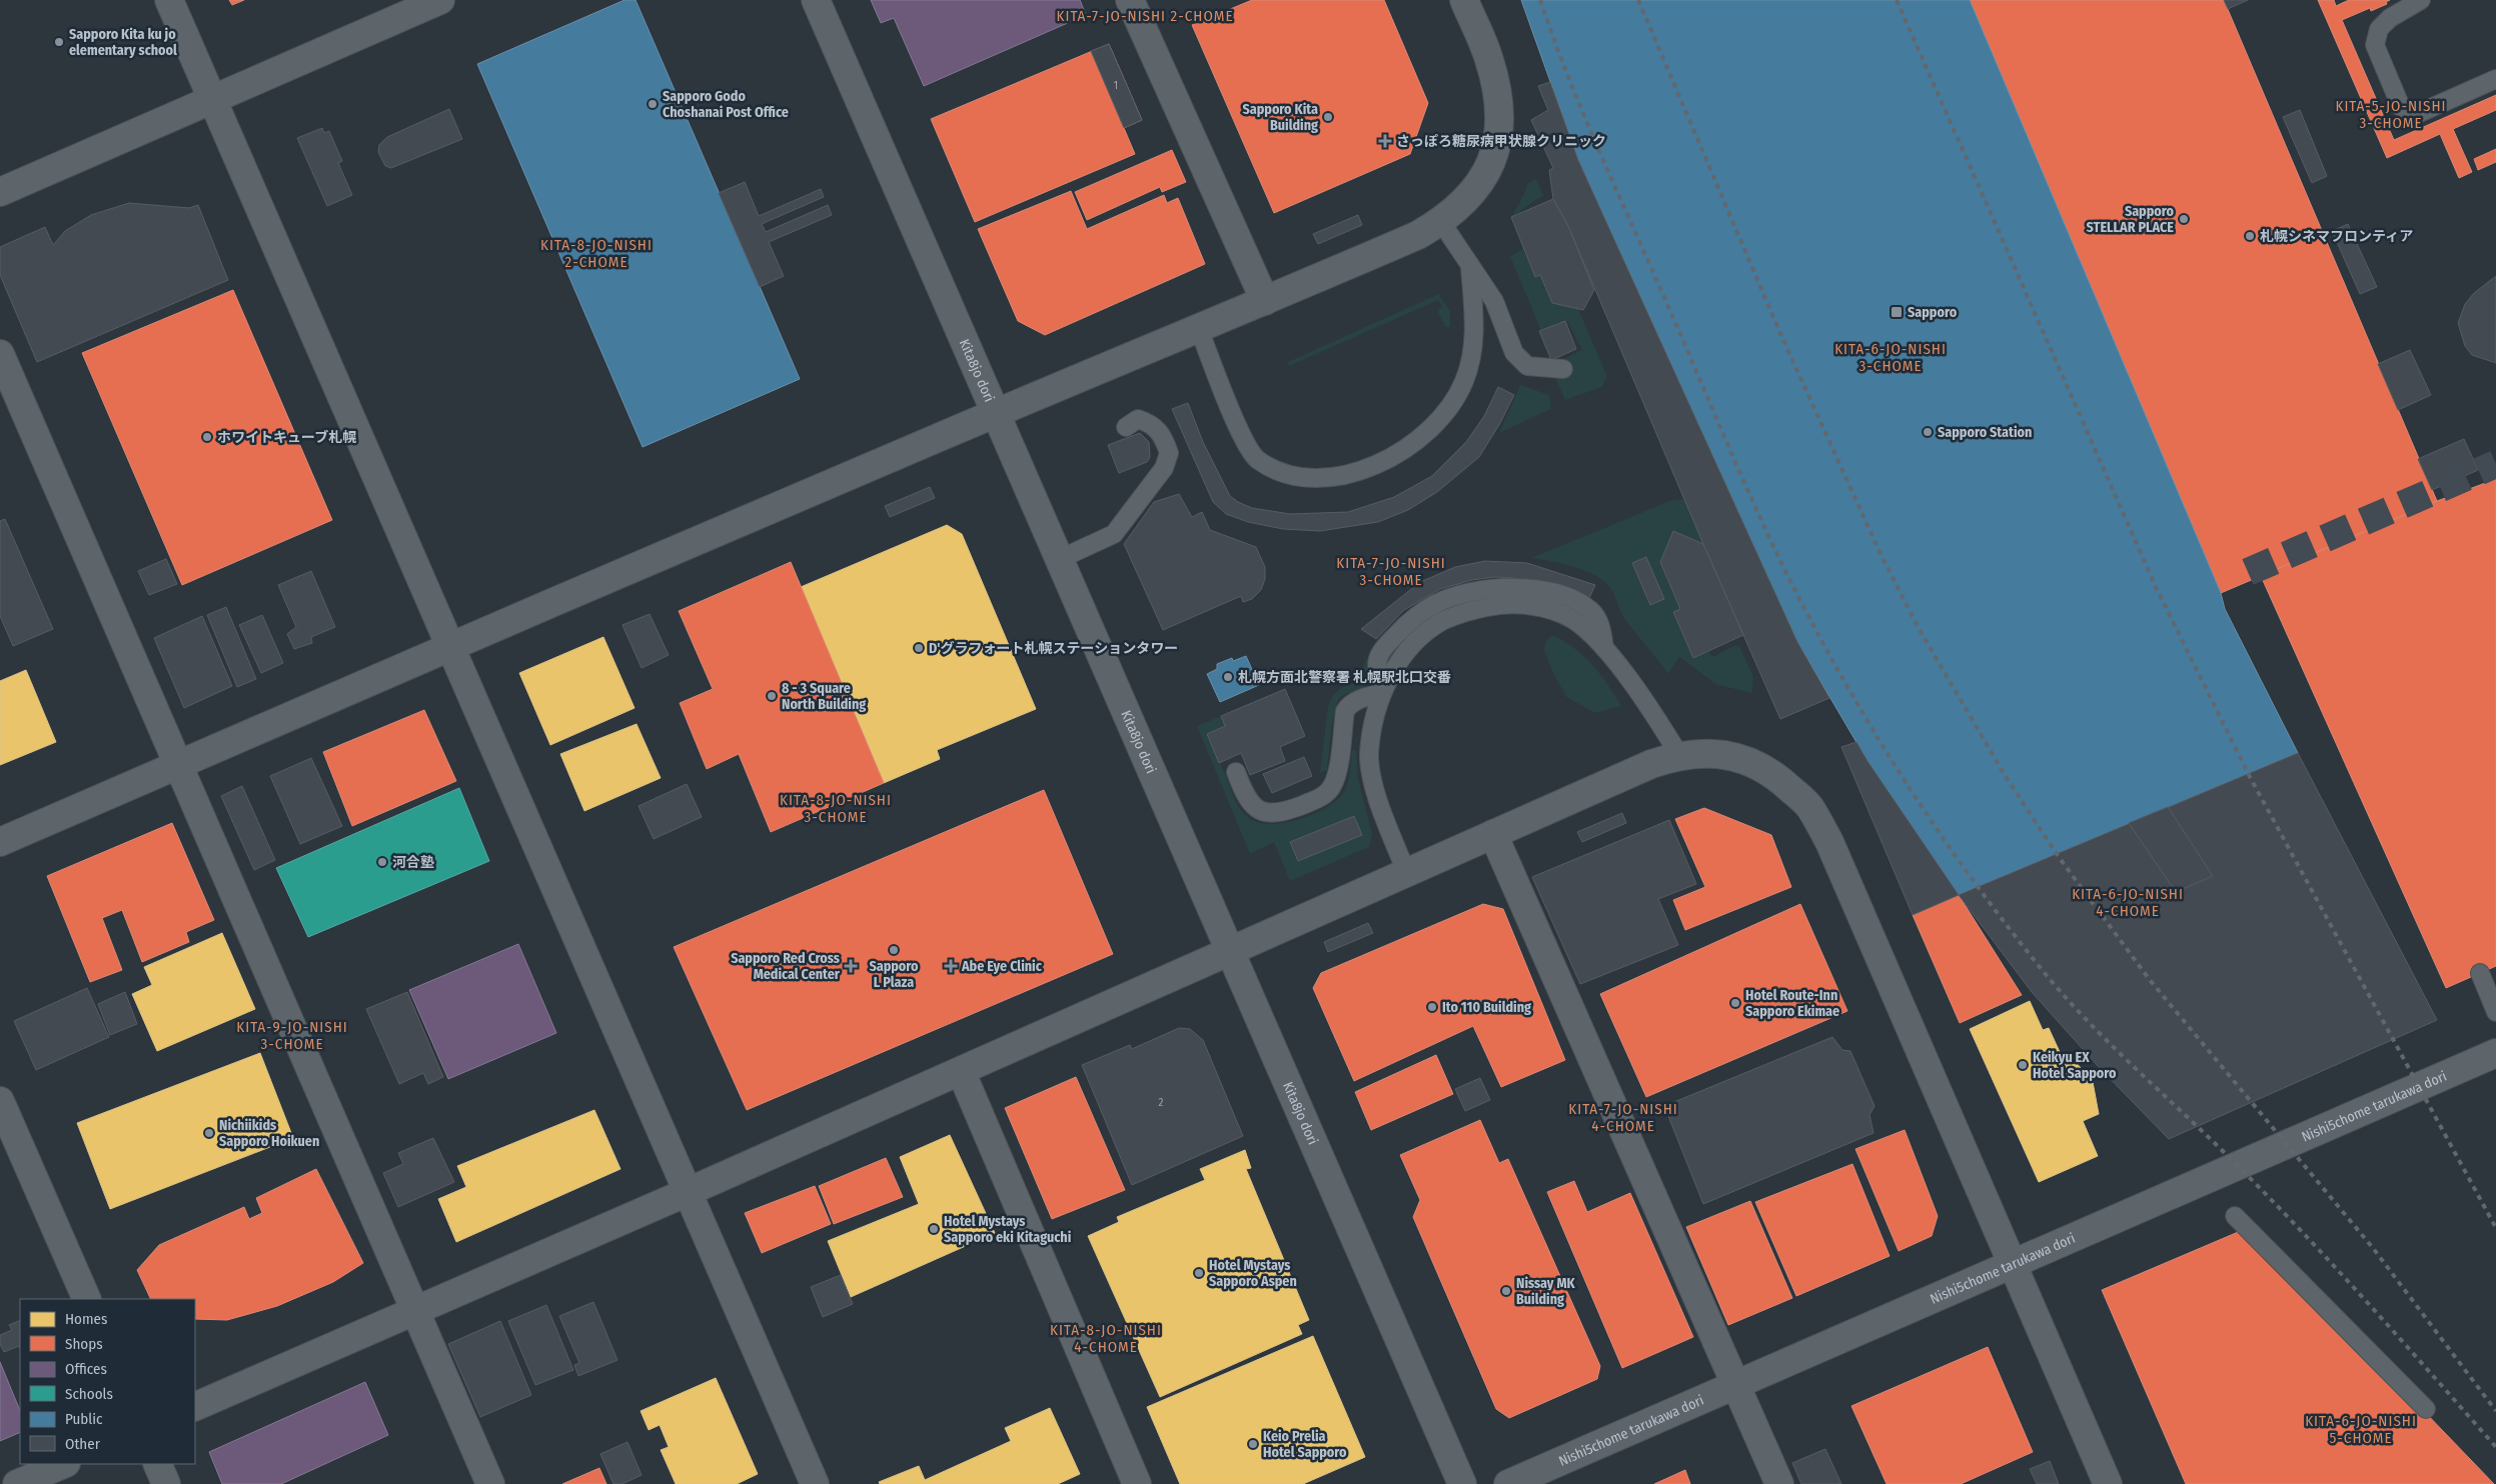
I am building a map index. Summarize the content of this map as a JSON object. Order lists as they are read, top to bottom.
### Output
{
  "streets": {
    "street": ["Kita8jo dori", "Nishi5chome tarukawa dori"]
  },
  "districts": [
    "KITA-7-JO-NISHI 2-CHOME",
    "KITA-5-JO-NISHI 3-CHOME",
    "KITA-8-JO-NISHI 2-CHOME",
    "KITA-6-JO-NISHI 3-CHOME",
    "KITA-7-JO-NISHI 3-CHOME",
    "KITA-8-JO-NISHI 3-CHOME",
    "KITA-6-JO-NISHI 4-CHOME",
    "KITA-9-JO-NISHI 3-CHOME",
    "KITA-7-JO-NISHI 4-CHOME",
    "KITA-8-JO-NISHI 4-CHOME",
    "KITA-6-JO-NISHI 5-CHOME"
  ],
  "places": {
    "other": [
      "Sapporo Kita ku jo elementary school",
      "Sapporo Godo Choshanai Post Office",
      "Sapporo Kita Building",
      "Sapporo STELLAR PLACE",
      "札幌シネマフロンティア",
      "Sapporo Station",
      "ホワイトキューブ札幌",
      "D'グラフォート札幌ステーションタワー",
      "札幌方面北警察署 札幌駅北口交番",
      "8 - 3 Square North Building",
      "河合塾",
      "Sapporo L Plaza",
      "Hotel Route-Inn Sapporo Ekimae",
      "Ito 110 Building",
      "Keikyu EX Hotel Sapporo",
      "Nichiikids Sapporo Hoikuen",
      "Hotel Mystays Sapporo eki Kitaguchi",
      "Hotel Mystays Sapporo Aspen",
      "Nissay MK Building",
      "Keio Prelia Hotel Sapporo"
    ],
    "health": ["さっぽろ糖尿病甲状腺クリニック", "Sapporo Red Cross Medical Center", "Abe Eye Clinic"],
    "transit": ["Sapporo"]
  },
  "house_numbers": ["1", "2"],
  "legend": [
    "Homes",
    "Shops",
    "Offices",
    "Schools",
    "Public",
    "Other"
  ]
}
